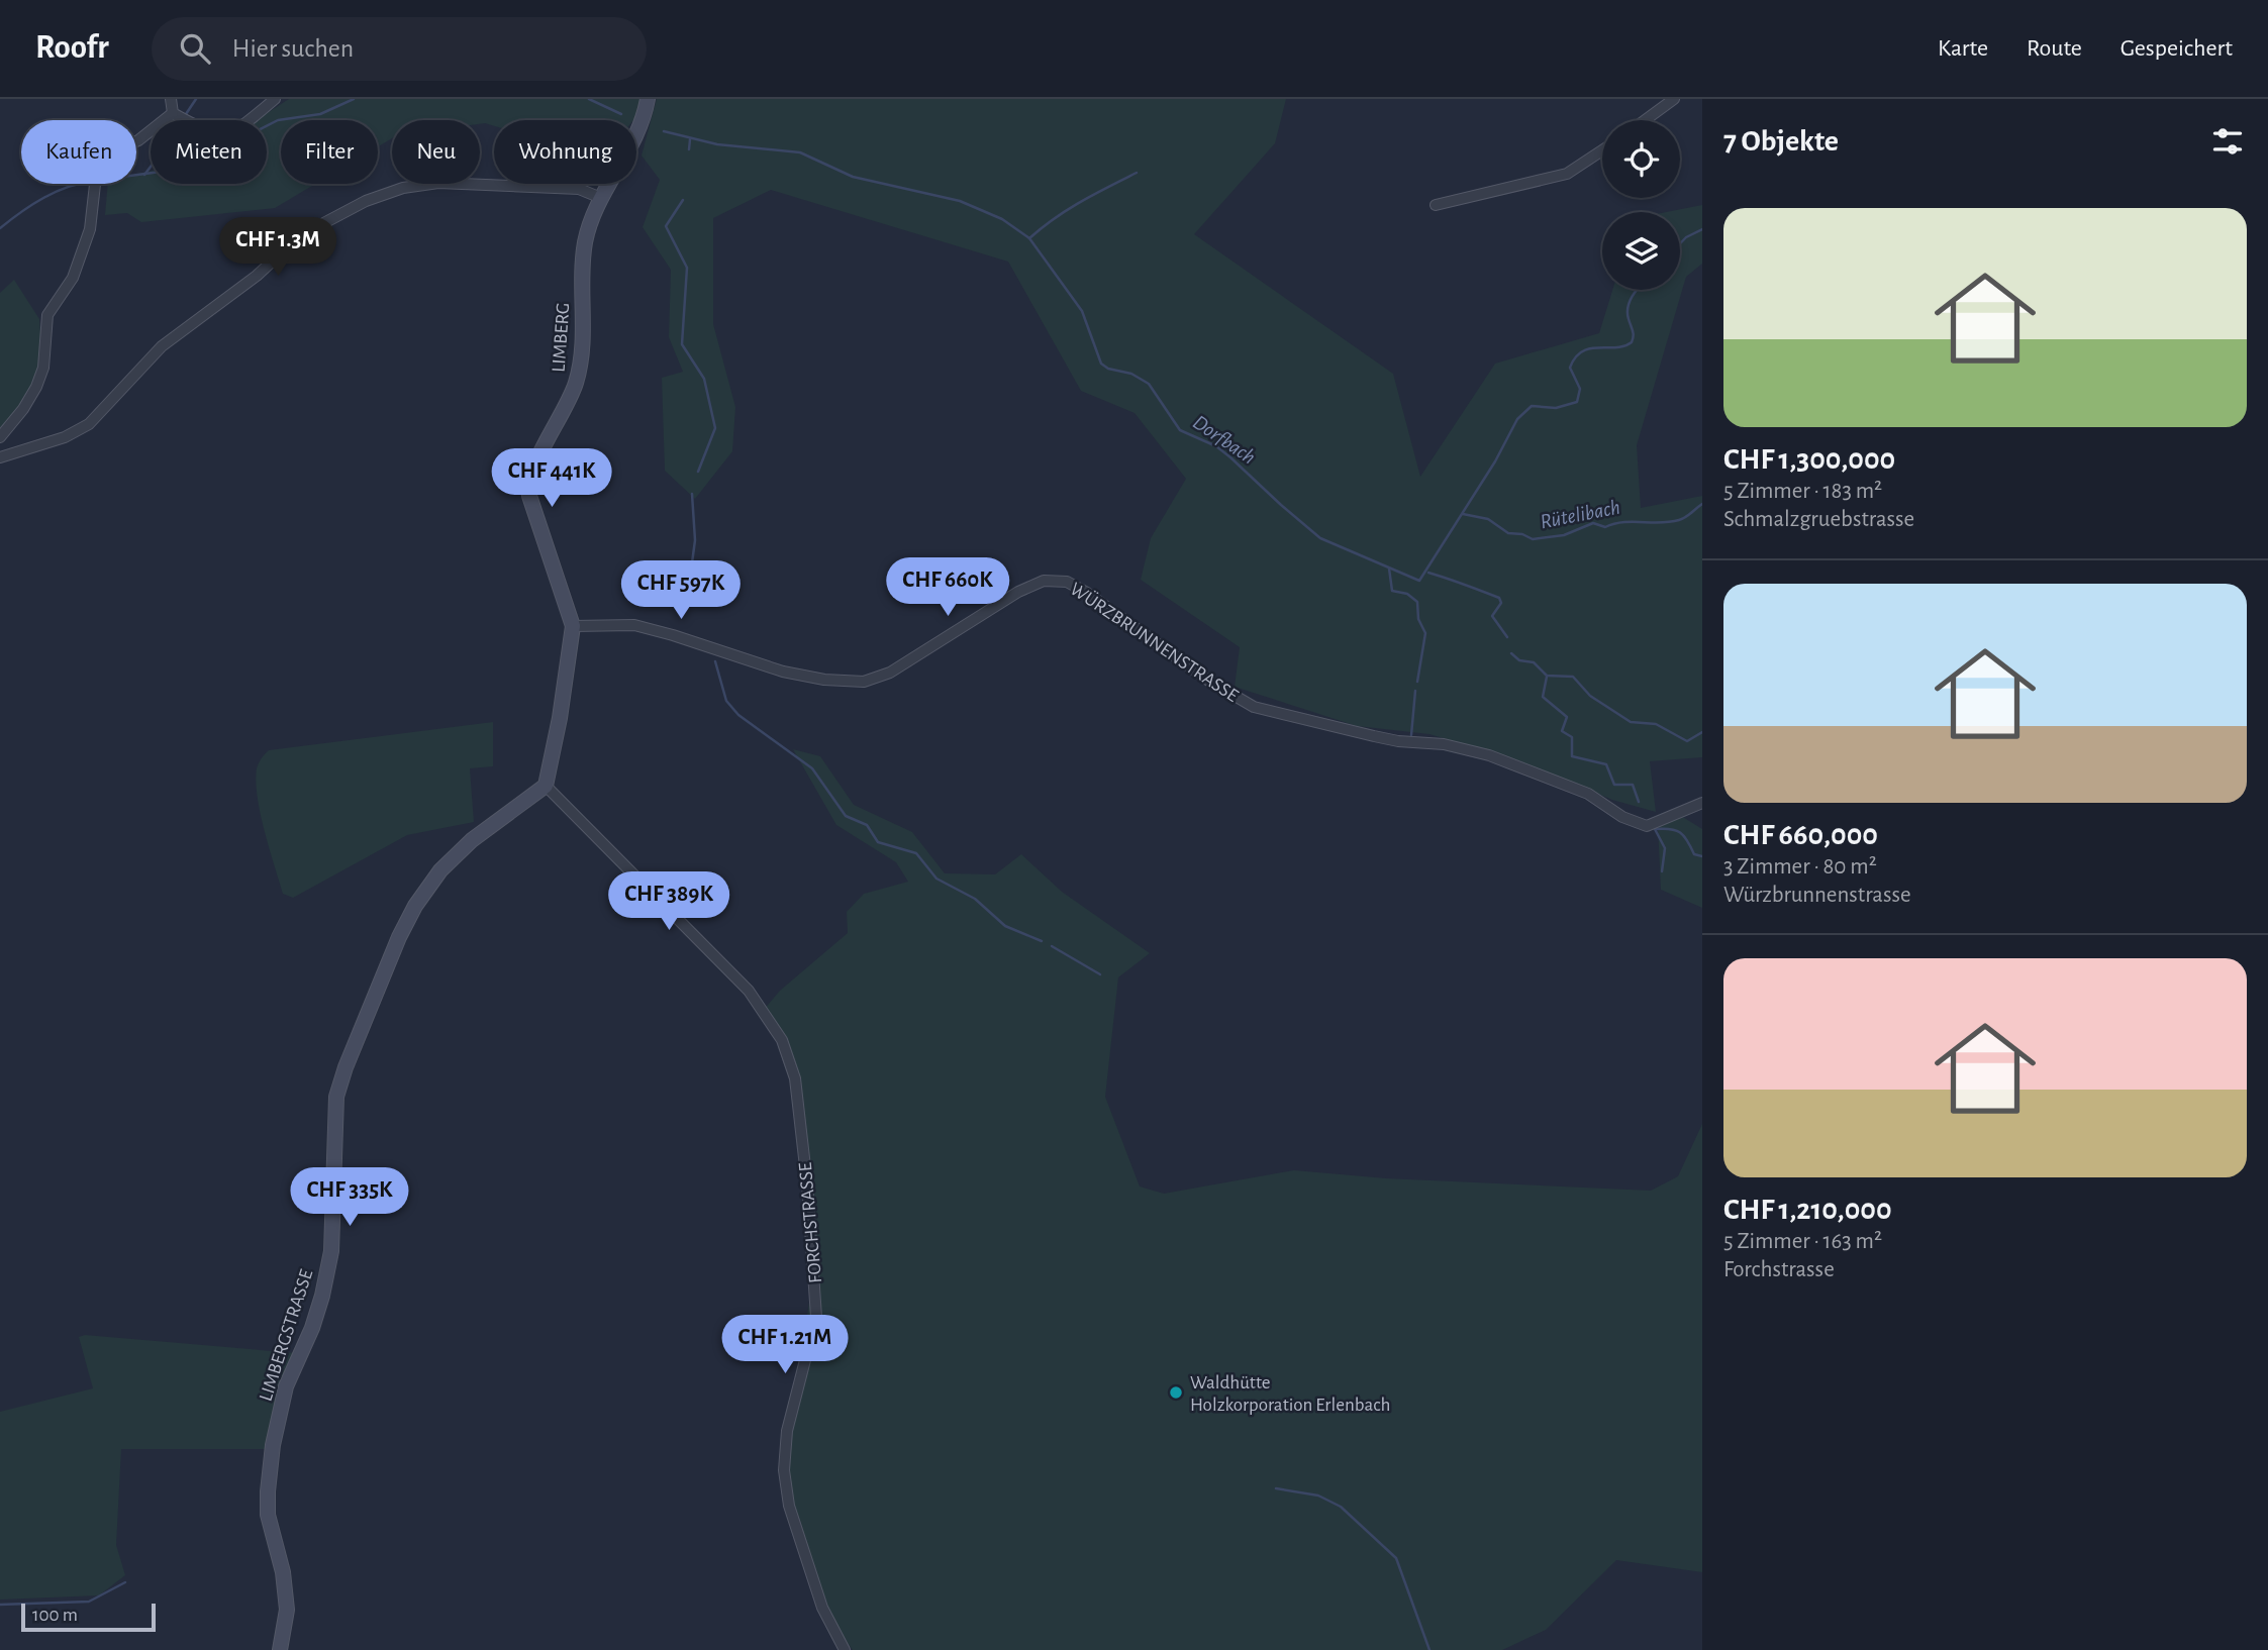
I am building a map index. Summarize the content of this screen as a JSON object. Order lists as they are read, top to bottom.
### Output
{
  "streets": {
    "street": [
      "LIMBERG",
      "WÜRZBRUNNENSTRASSE",
      "FORCHSTRASSE",
      "LIMBERGSTRASSE"
    ]
  },
  "crossings": [
    ["LIMBERG", "WÜRZBRUNNENSTRASSE"],
    ["LIMBERG", "FORCHSTRASSE"],
    ["LIMBERG", "LIMBERGSTRASSE"],
    ["FORCHSTRASSE", "LIMBERGSTRASSE"]
  ],
  "water": ["Dorfbach", "Rütelibach"],
  "places": ["Waldhütte Holzkorporation Erlenbach"],
  "scale_bar": "100 m",
  "page": {
    "header": "Roofr",
    "search": "Hier suchen",
    "nav": ["Karte", "Route", "Gespeichert"],
    "heading": "7 Objekte",
    "chip": [
      "Kaufen",
      "Mieten",
      "Filter",
      "Neu",
      "Wohnung"
    ],
    "list": [
      {
        "name": "CHF 1,300,000",
        "note": "5 Zimmer · 183 m² · Schmalzgruebstrasse"
      },
      {
        "name": "CHF 660,000",
        "note": "3 Zimmer · 80 m² · Würzbrunnenstrasse"
      },
      {
        "name": "CHF 1,210,000",
        "note": "5 Zimmer · 163 m² · Forchstrasse"
      }
    ],
    "price": [
      "CHF 1.3M",
      "CHF 441K",
      "CHF 660K",
      "CHF 597K",
      "CHF 389K",
      "CHF 335K",
      "CHF 1.21M"
    ],
    "scale": "100 m"
  }
}
